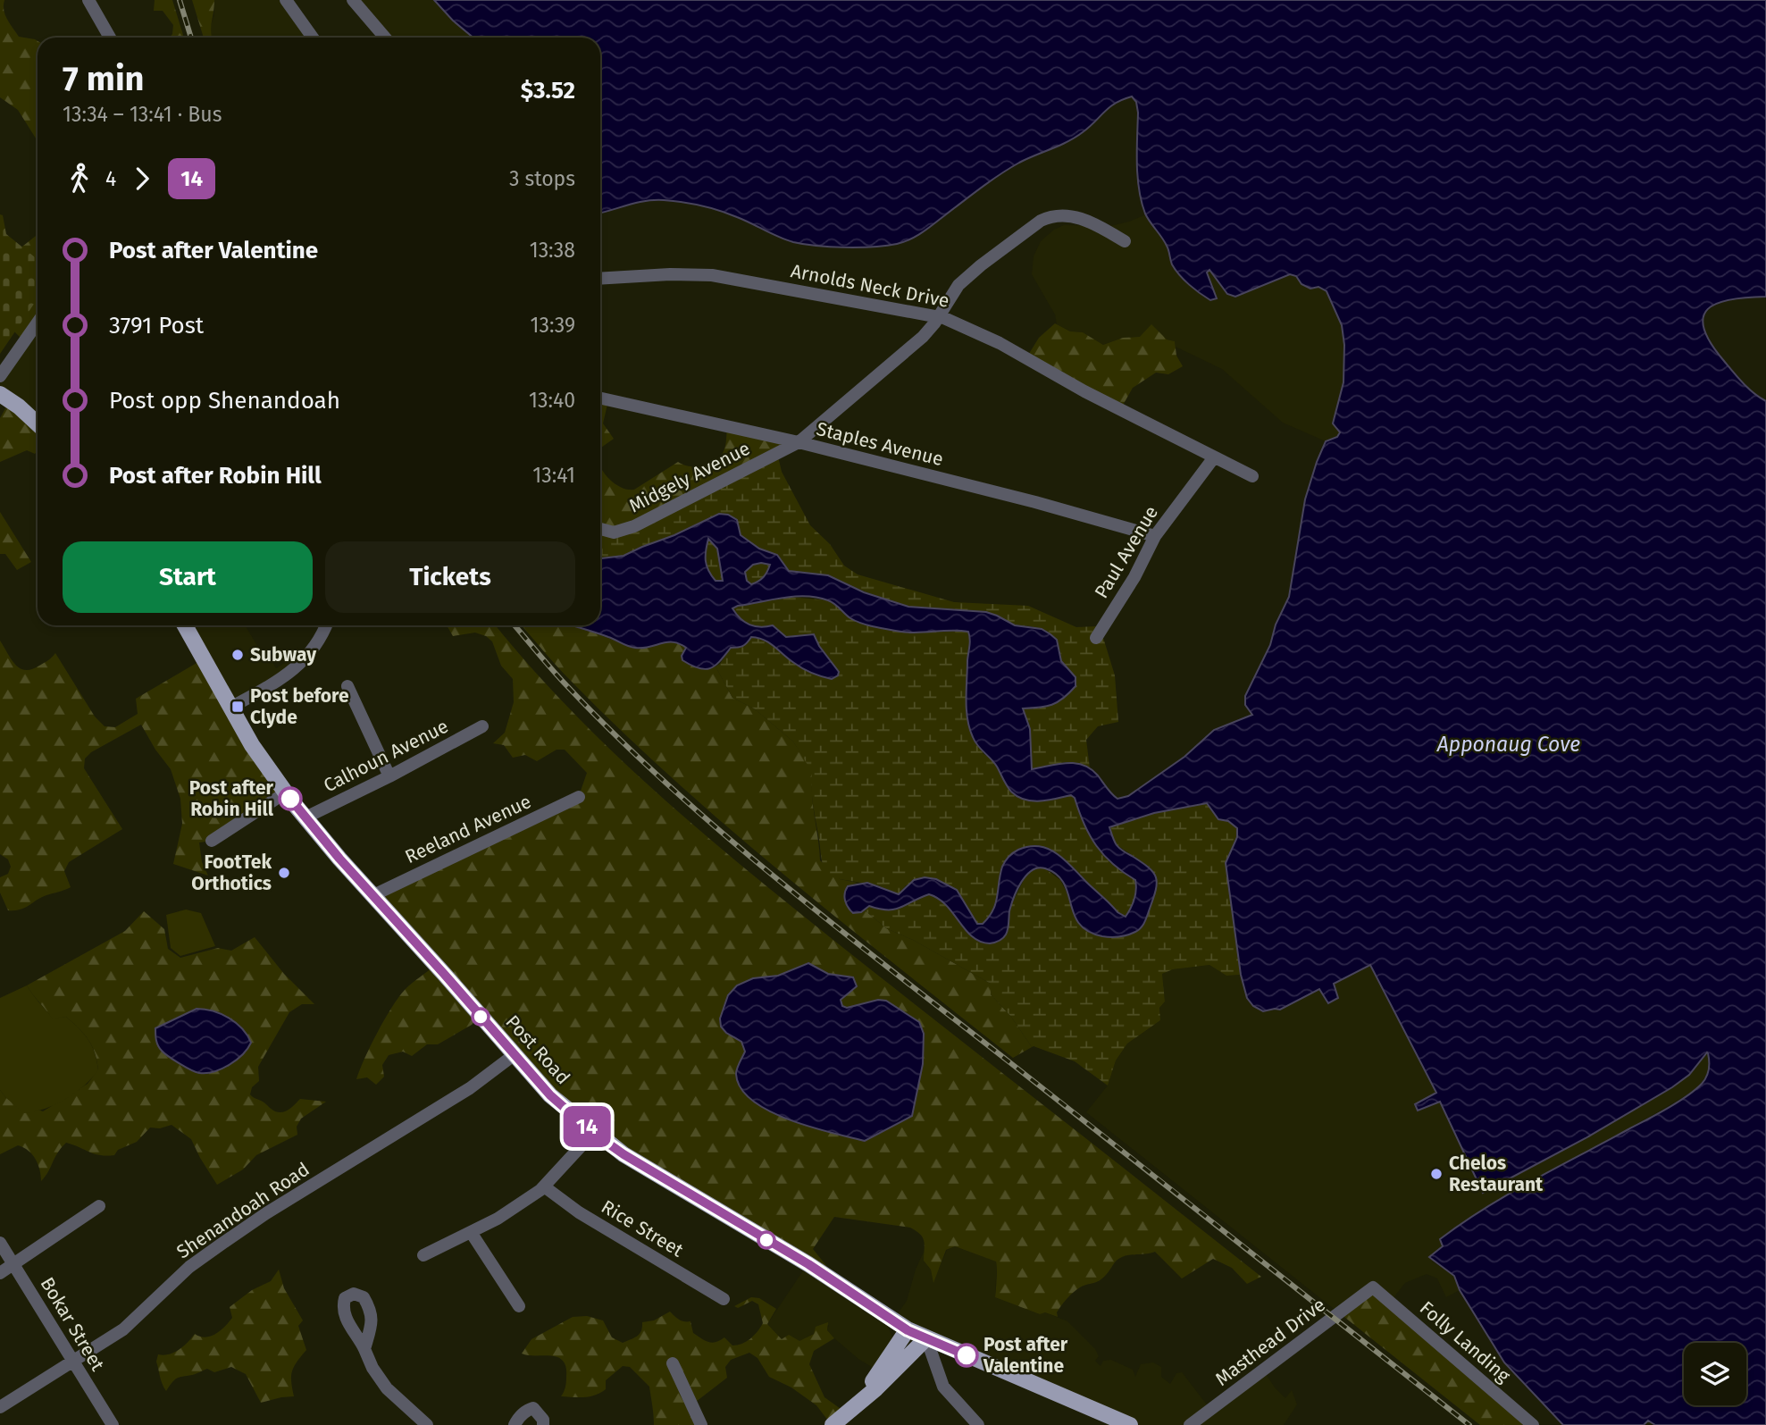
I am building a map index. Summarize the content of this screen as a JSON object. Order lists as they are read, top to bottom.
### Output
{
  "streets": {
    "main road": ["Post Road"],
    "street": [
      "Arnolds Neck Drive",
      "Staples Avenue",
      "Midgely Avenue",
      "Paul Avenue",
      "Calhoun Avenue",
      "Reeland Avenue",
      "Shenandoah Road",
      "Rice Street",
      "Bokar Street",
      "Masthead Drive",
      "Folly Landing"
    ]
  },
  "crossings": [
    ["Arnolds Neck Drive", "Midgely Avenue"],
    ["Arnolds Neck Drive", "Paul Avenue"],
    ["Staples Avenue", "Midgely Avenue"],
    ["Staples Avenue", "Paul Avenue"],
    ["Calhoun Avenue", "Post Road"],
    ["Reeland Avenue", "Post Road"],
    ["Post Road", "Shenandoah Road"],
    ["Shenandoah Road", "Bokar Street"],
    ["Masthead Drive", "Folly Landing"]
  ],
  "water": ["Apponaug Cove"],
  "places": {
    "other": [
      "Subway",
      "Post after Robin Hill",
      "FootTek Orthotics",
      "Chelos Restaurant",
      "Post after Valentine"
    ],
    "transit": ["Post before Clyde"]
  },
  "lines": ["bus line 14"],
  "page": {
    "on_map": "14",
    "heading": ["7 min", "13:34 – 13:41 · Bus", "$3.52"],
    "legs": ["4", "14", "3 stops"],
    "list": [
      {
        "name": "Post after Valentine",
        "value": "13:38"
      },
      {
        "name": "3791 Post",
        "value": "13:39"
      },
      {
        "name": "Post opp Shenandoah",
        "value": "13:40"
      },
      {
        "name": "Post after Robin Hill",
        "value": "13:41"
      }
    ],
    "buttons": ["Start", "Tickets"]
  }
}
